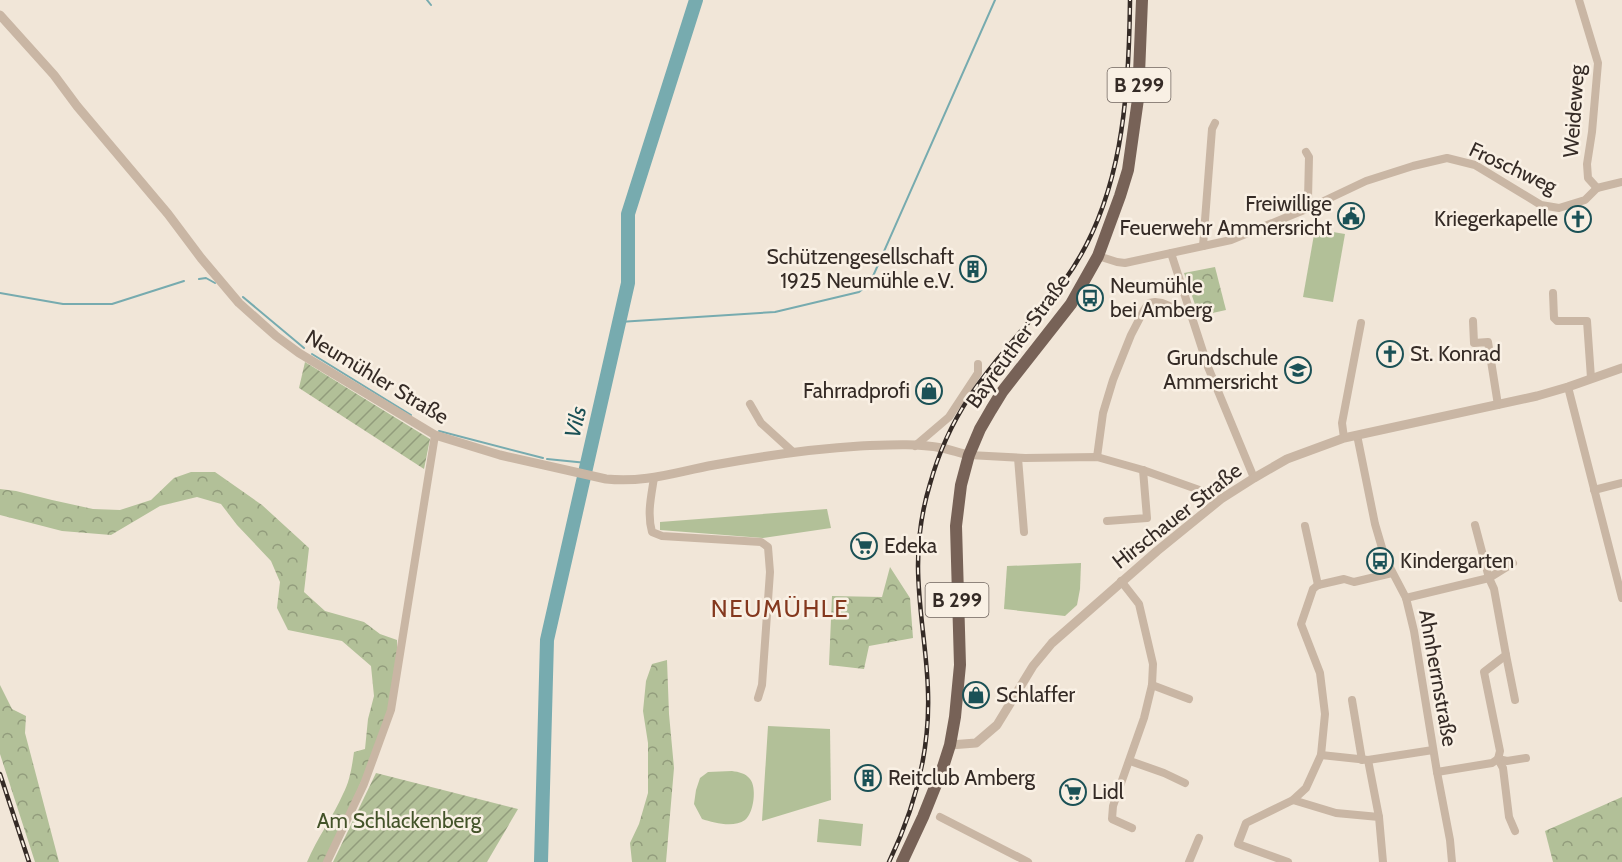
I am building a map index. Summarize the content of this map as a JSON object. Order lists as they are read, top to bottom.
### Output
{
  "streets": {
    "main road": ["B 299", "Bayreuther Straße"],
    "street": [
      "Weideweg",
      "Froschweg",
      "Neumühler Straße",
      "Hirschauer Straße",
      "Ahnherrnstraße"
    ]
  },
  "crossings": [
    ["Weideweg", "Froschweg"],
    ["Froschweg", "Bayreuther Straße"],
    ["Bayreuther Straße", "Neumühler Straße"],
    ["Bayreuther Straße", "Hirschauer Straße"],
    ["Hirschauer Straße", "Ahnherrnstraße"]
  ],
  "districts": ["NEUMÜHLE"],
  "water": ["Vils"],
  "parks": ["Am Schlackenberg"],
  "places": {
    "public building": ["Freiwillige Feuerwehr Ammersricht"],
    "church": ["Kriegerkapelle", "St. Konrad"],
    "building": ["Schützengesellschaft 1925 Neumühle e.V.", "Reitclub Amberg"],
    "bus stop": ["Neumühle bei Amberg", "Kindergarten"],
    "school or university": ["Grundschule Ammersricht"],
    "shop": ["Fahrradprofi", "Schlaffer"],
    "supermarket": ["Edeka", "Lidl"]
  }
}
